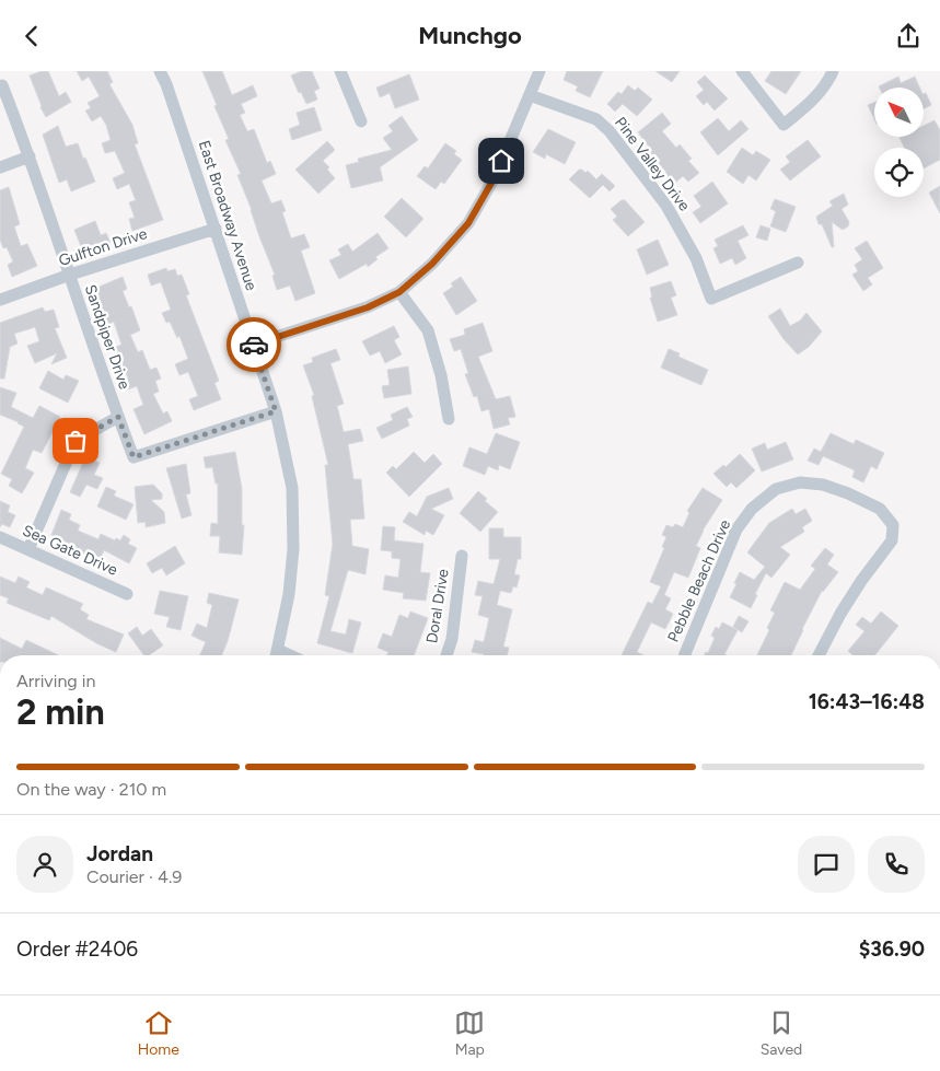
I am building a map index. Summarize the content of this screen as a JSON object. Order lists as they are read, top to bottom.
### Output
{
  "streets": {
    "street": [
      "Pine Valley Drive",
      "East Broadway Avenue",
      "Gulfton Drive",
      "Sandpiper Drive",
      "Sea Gate Drive",
      "Pebble Beach Drive",
      "Doral Drive"
    ]
  },
  "crossings": [
    ["East Broadway Avenue", "Gulfton Drive"],
    ["East Broadway Avenue", "Sandpiper Drive"],
    ["Gulfton Drive", "Sandpiper Drive"]
  ],
  "north": "top left",
  "page": {
    "header": "Munchgo",
    "heading": ["2 min", "Arriving in", "16:43–16:48"],
    "panel": [
      "Jordan",
      "Courier · 4.9",
      "Order #2406",
      "$36.90"
    ],
    "bar": "On the way · 210 m",
    "tabs": ["Home", "Map", "Saved"]
  }
}
